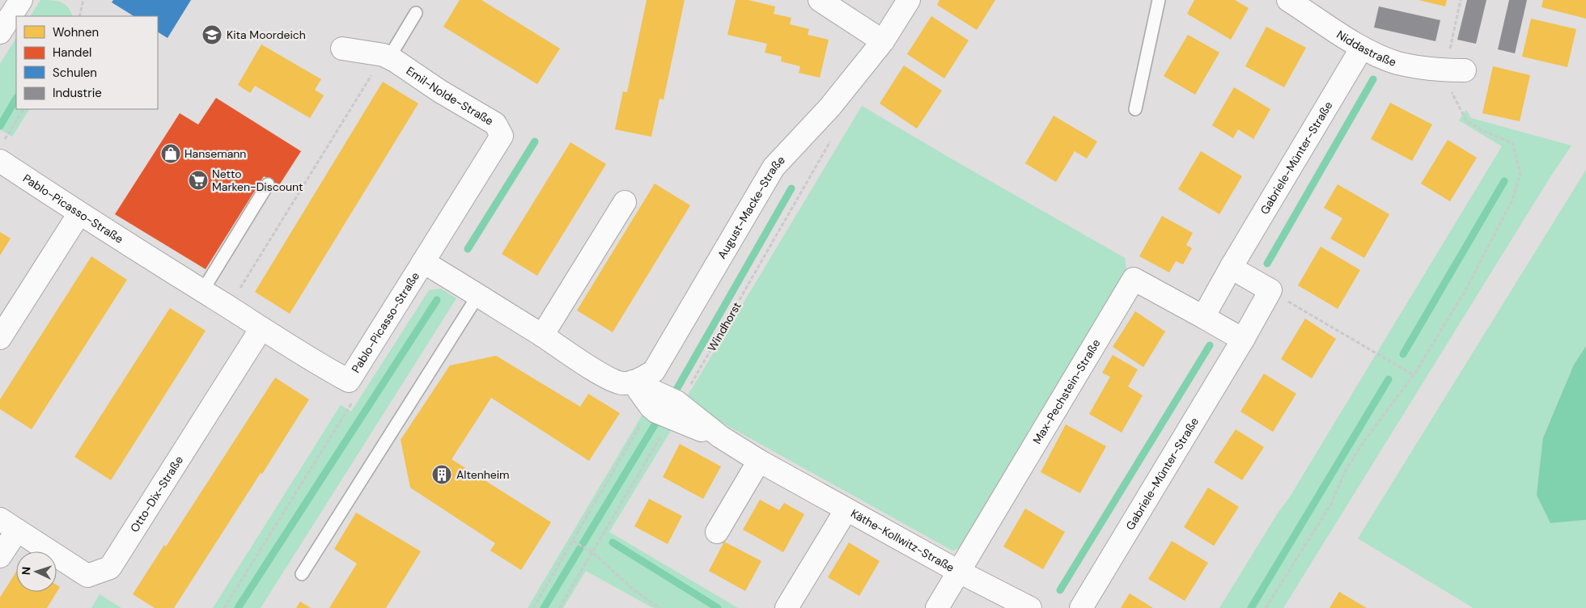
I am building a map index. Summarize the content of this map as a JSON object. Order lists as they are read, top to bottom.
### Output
{
  "streets": {
    "street": [
      "Niddastraße",
      "Emil-Nolde-Straße",
      "Gabriele-Münter-Straße",
      "Pablo-Picasso-Straße",
      "August-Macke-Straße",
      "Max-Pechstein-Straße",
      "Otto-Dix-Straße",
      "Käthe-Kollwitz-Straße"
    ],
    "path": ["Windhorst"]
  },
  "crossings": [
    ["Niddastraße", "Gabriele-Münter-Straße"],
    ["Emil-Nolde-Straße", "Pablo-Picasso-Straße"],
    ["Gabriele-Münter-Straße", "Max-Pechstein-Straße"],
    ["Pablo-Picasso-Straße", "August-Macke-Straße"],
    ["Pablo-Picasso-Straße", "Otto-Dix-Straße"],
    ["Pablo-Picasso-Straße", "Käthe-Kollwitz-Straße"],
    ["August-Macke-Straße", "Käthe-Kollwitz-Straße"],
    ["Windhorst", "Käthe-Kollwitz-Straße"],
    ["Max-Pechstein-Straße", "Käthe-Kollwitz-Straße"]
  ],
  "places": {
    "school or university": ["Kita Moordeich"],
    "shop": ["Hansemann"],
    "supermarket": ["Netto Marken-Discount"],
    "building": ["Altenheim"]
  },
  "legend": [
    "Wohnen",
    "Handel",
    "Schulen",
    "Industrie"
  ],
  "north": "left"
}
